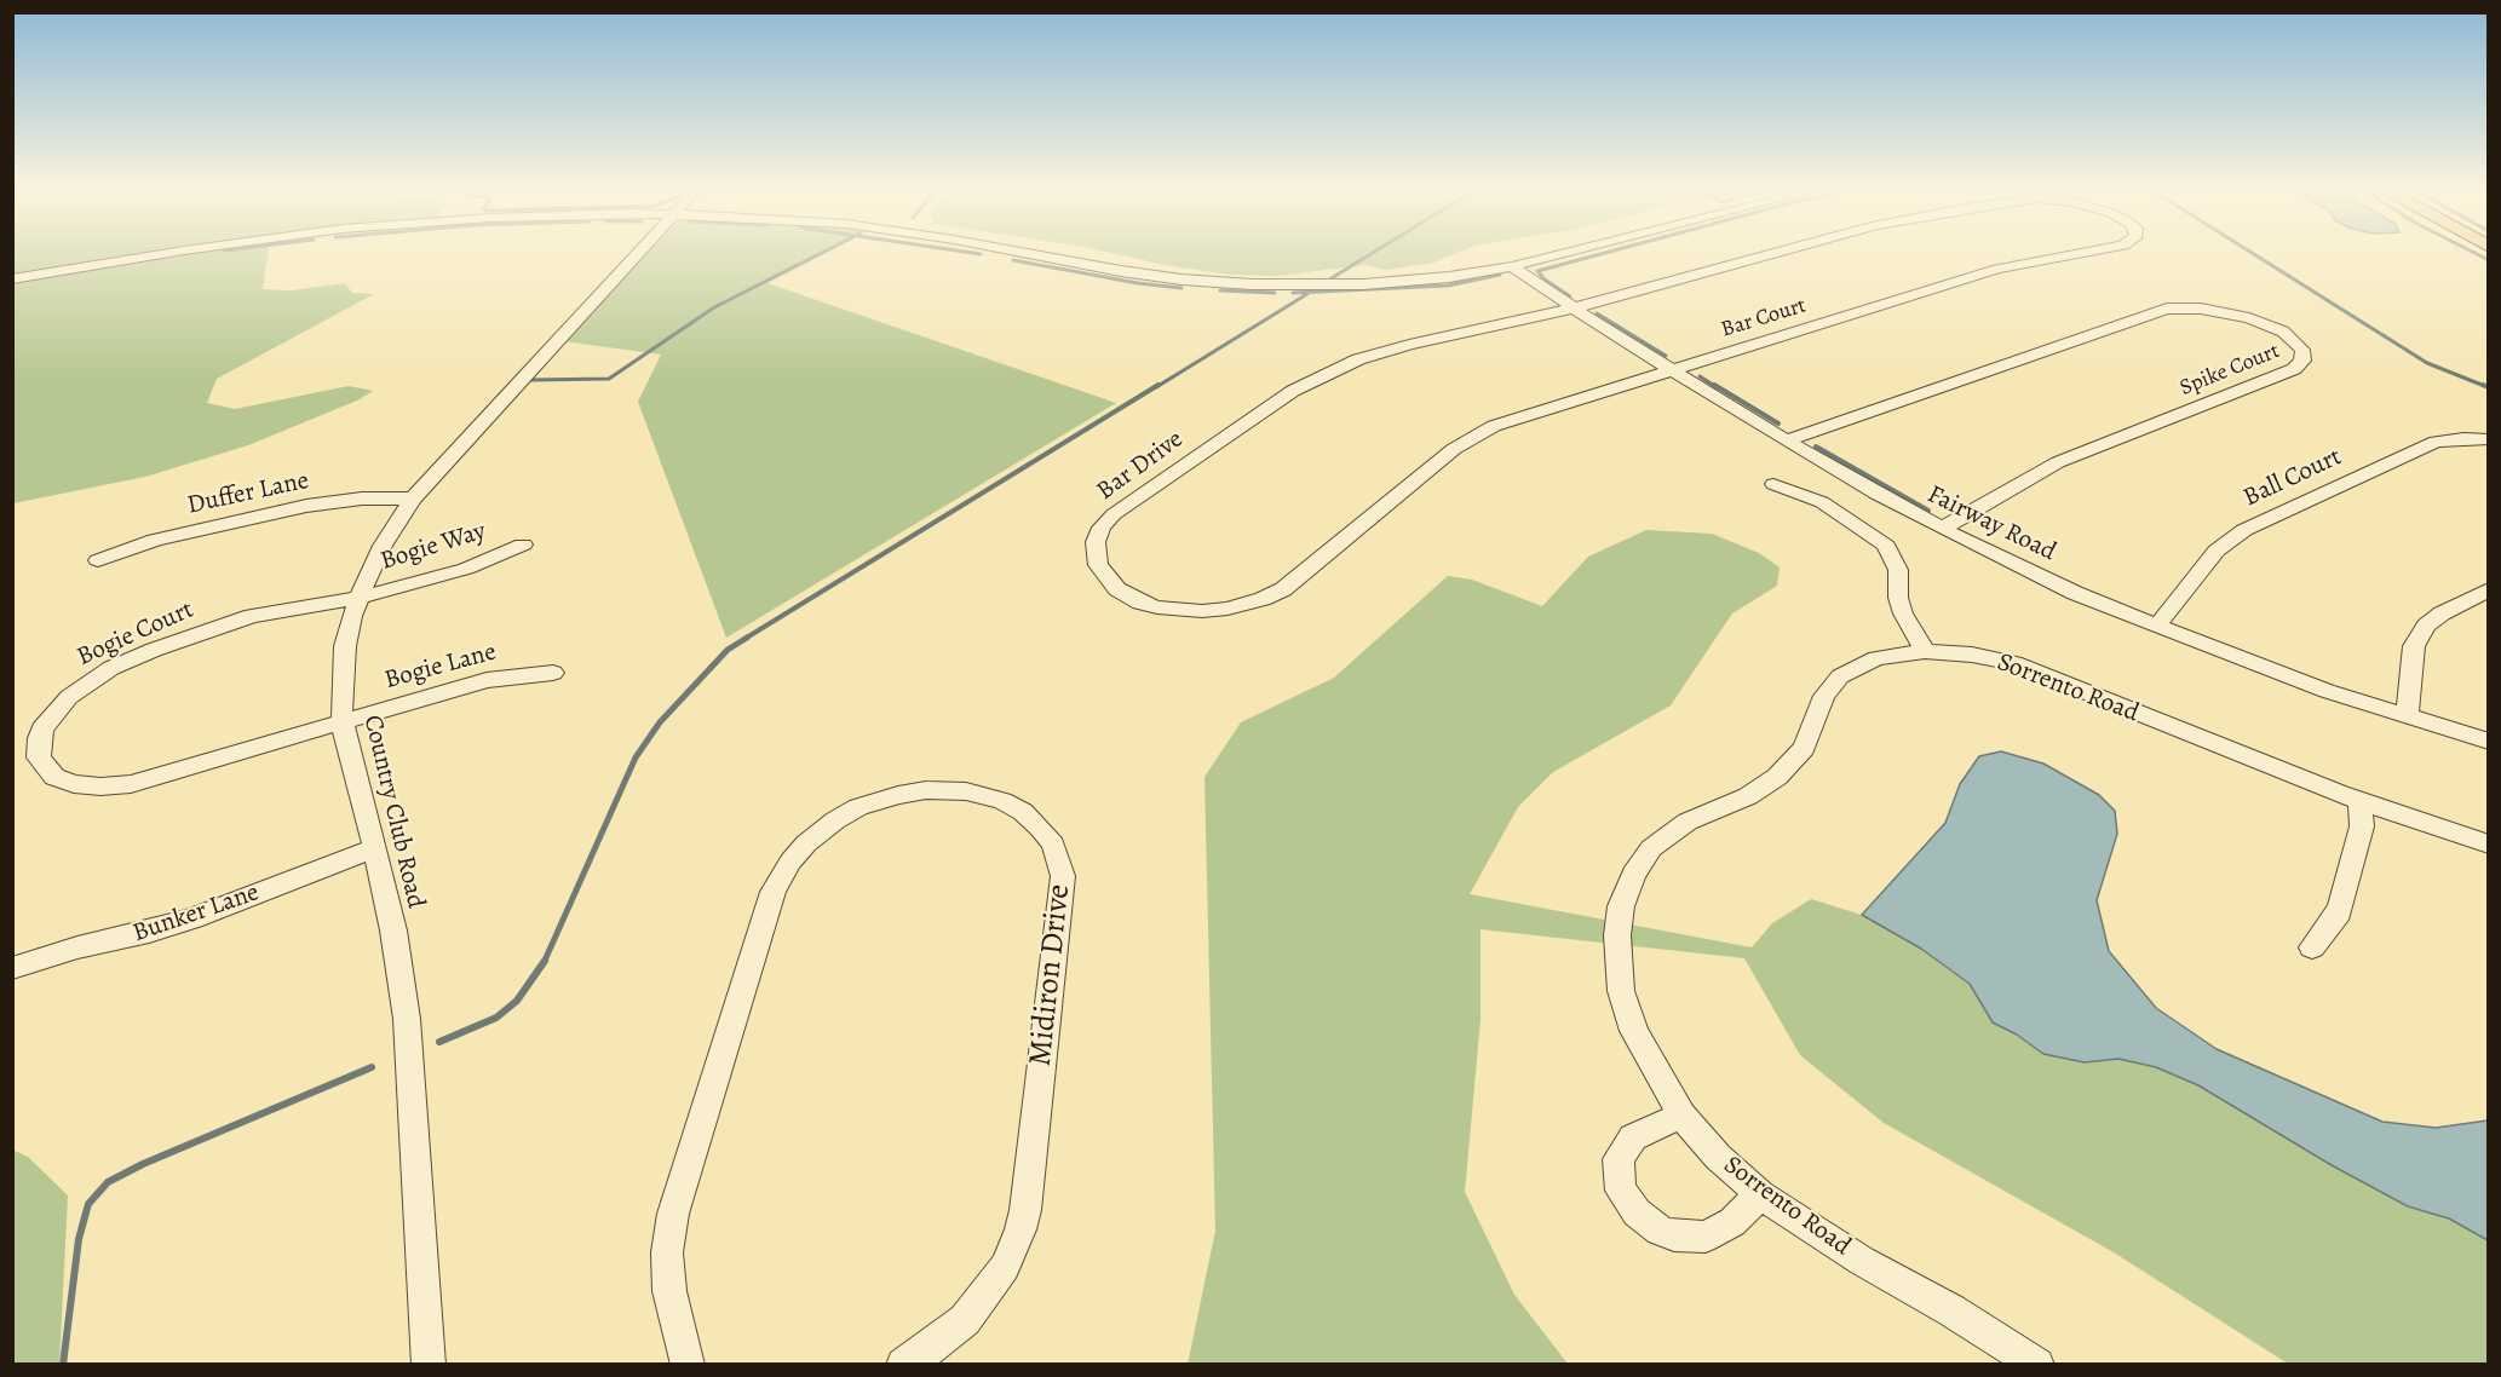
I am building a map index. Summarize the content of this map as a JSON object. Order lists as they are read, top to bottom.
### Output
{
  "streets": {
    "street": [
      "Bar Court",
      "Spike Court",
      "Bar Drive",
      "Ball Court",
      "Duffer Lane",
      "Fairway Road",
      "Bogie Way",
      "Bogie Court",
      "Bogie Lane",
      "Sorrento Road",
      "Country Club Road",
      "Bunker Lane",
      "Midiron Drive"
    ]
  },
  "crossings": [
    ["Bar Court", "Bar Drive"],
    ["Bar Court", "Fairway Road"],
    ["Spike Court", "Fairway Road"],
    ["Bar Drive", "Fairway Road"],
    ["Ball Court", "Fairway Road"],
    ["Duffer Lane", "Country Club Road"],
    ["Bogie Way", "Bogie Court"],
    ["Bogie Way", "Country Club Road"],
    ["Bogie Court", "Bogie Lane"],
    ["Bogie Court", "Country Club Road"],
    ["Bogie Lane", "Country Club Road"],
    ["Country Club Road", "Bunker Lane"]
  ]
}
